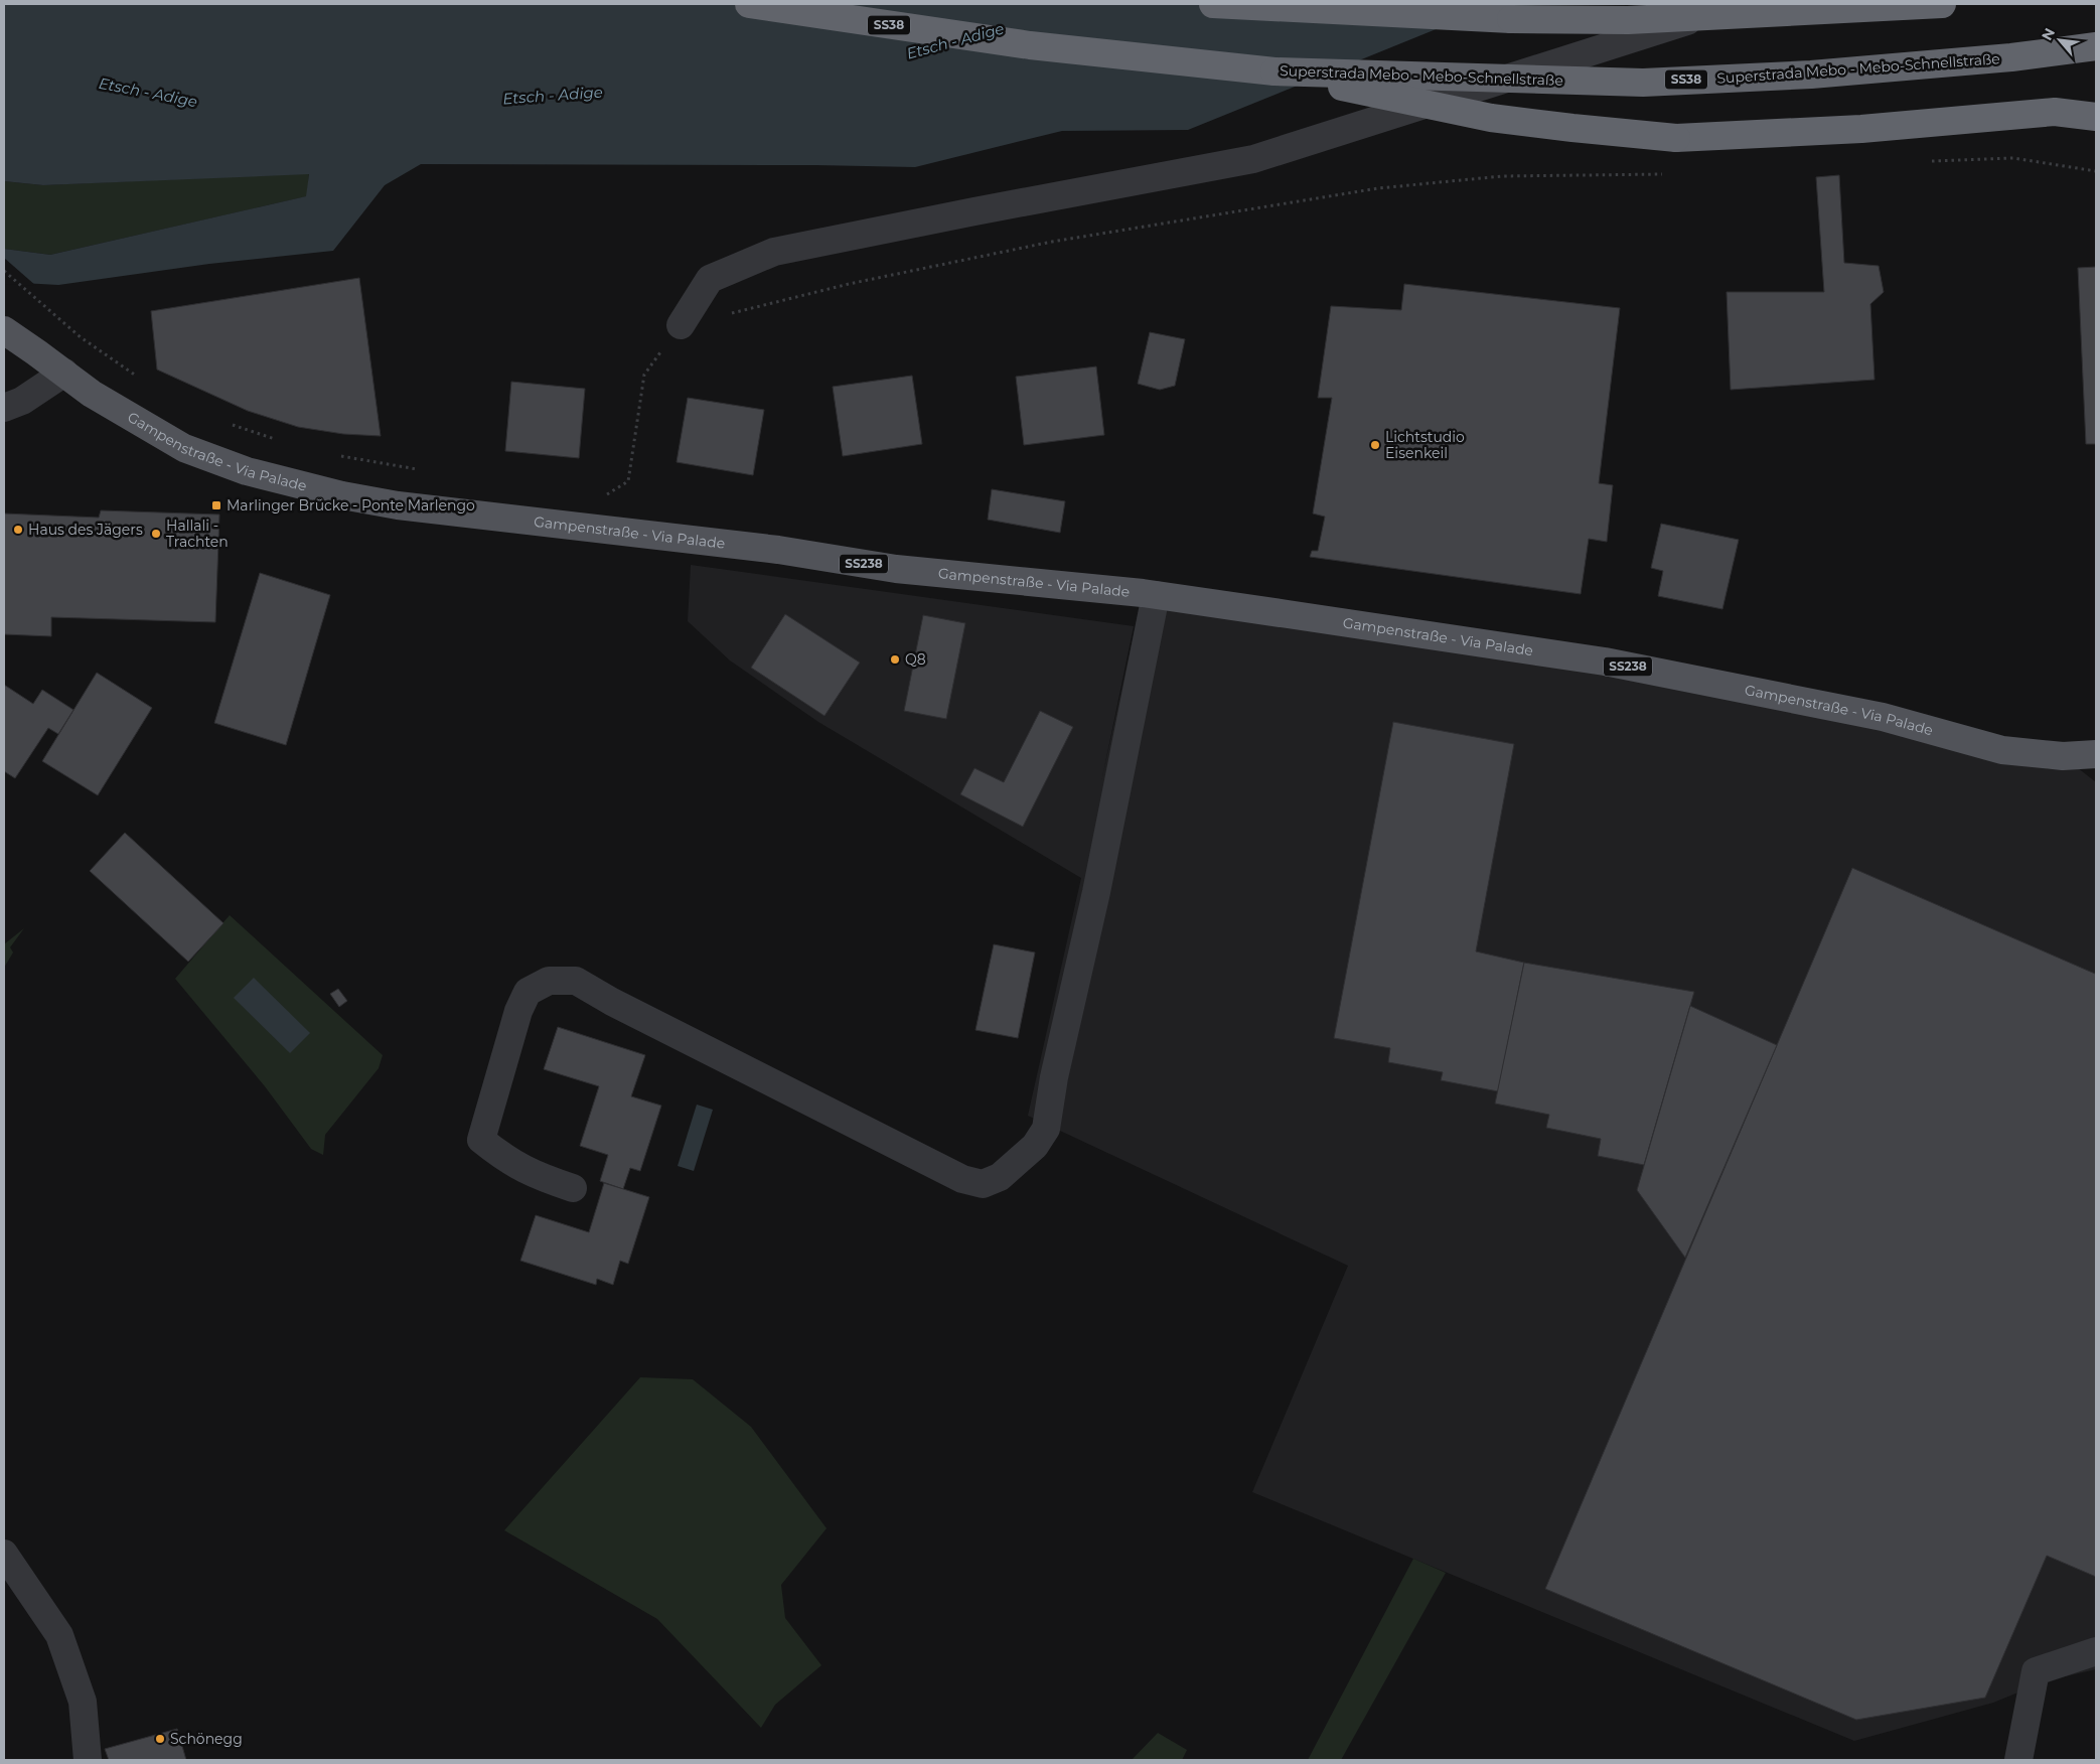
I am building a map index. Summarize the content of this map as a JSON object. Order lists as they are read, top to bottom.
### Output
{
  "streets": {
    "highway": ["SS38", "Superstrada Mebo - Mebo-Schnellstraße"],
    "main road": ["Gampenstraße - Via Palade", "SS238"]
  },
  "water": ["Etsch - Adige"],
  "places": {
    "other": [
      "Lichtstudio Eisenkeil",
      "Haus des Jägers",
      "Hallali - Trachten",
      "Q8",
      "Schönegg"
    ],
    "transit": ["Marlinger Brücke - Ponte Marlengo"]
  },
  "north": "top left"
}
